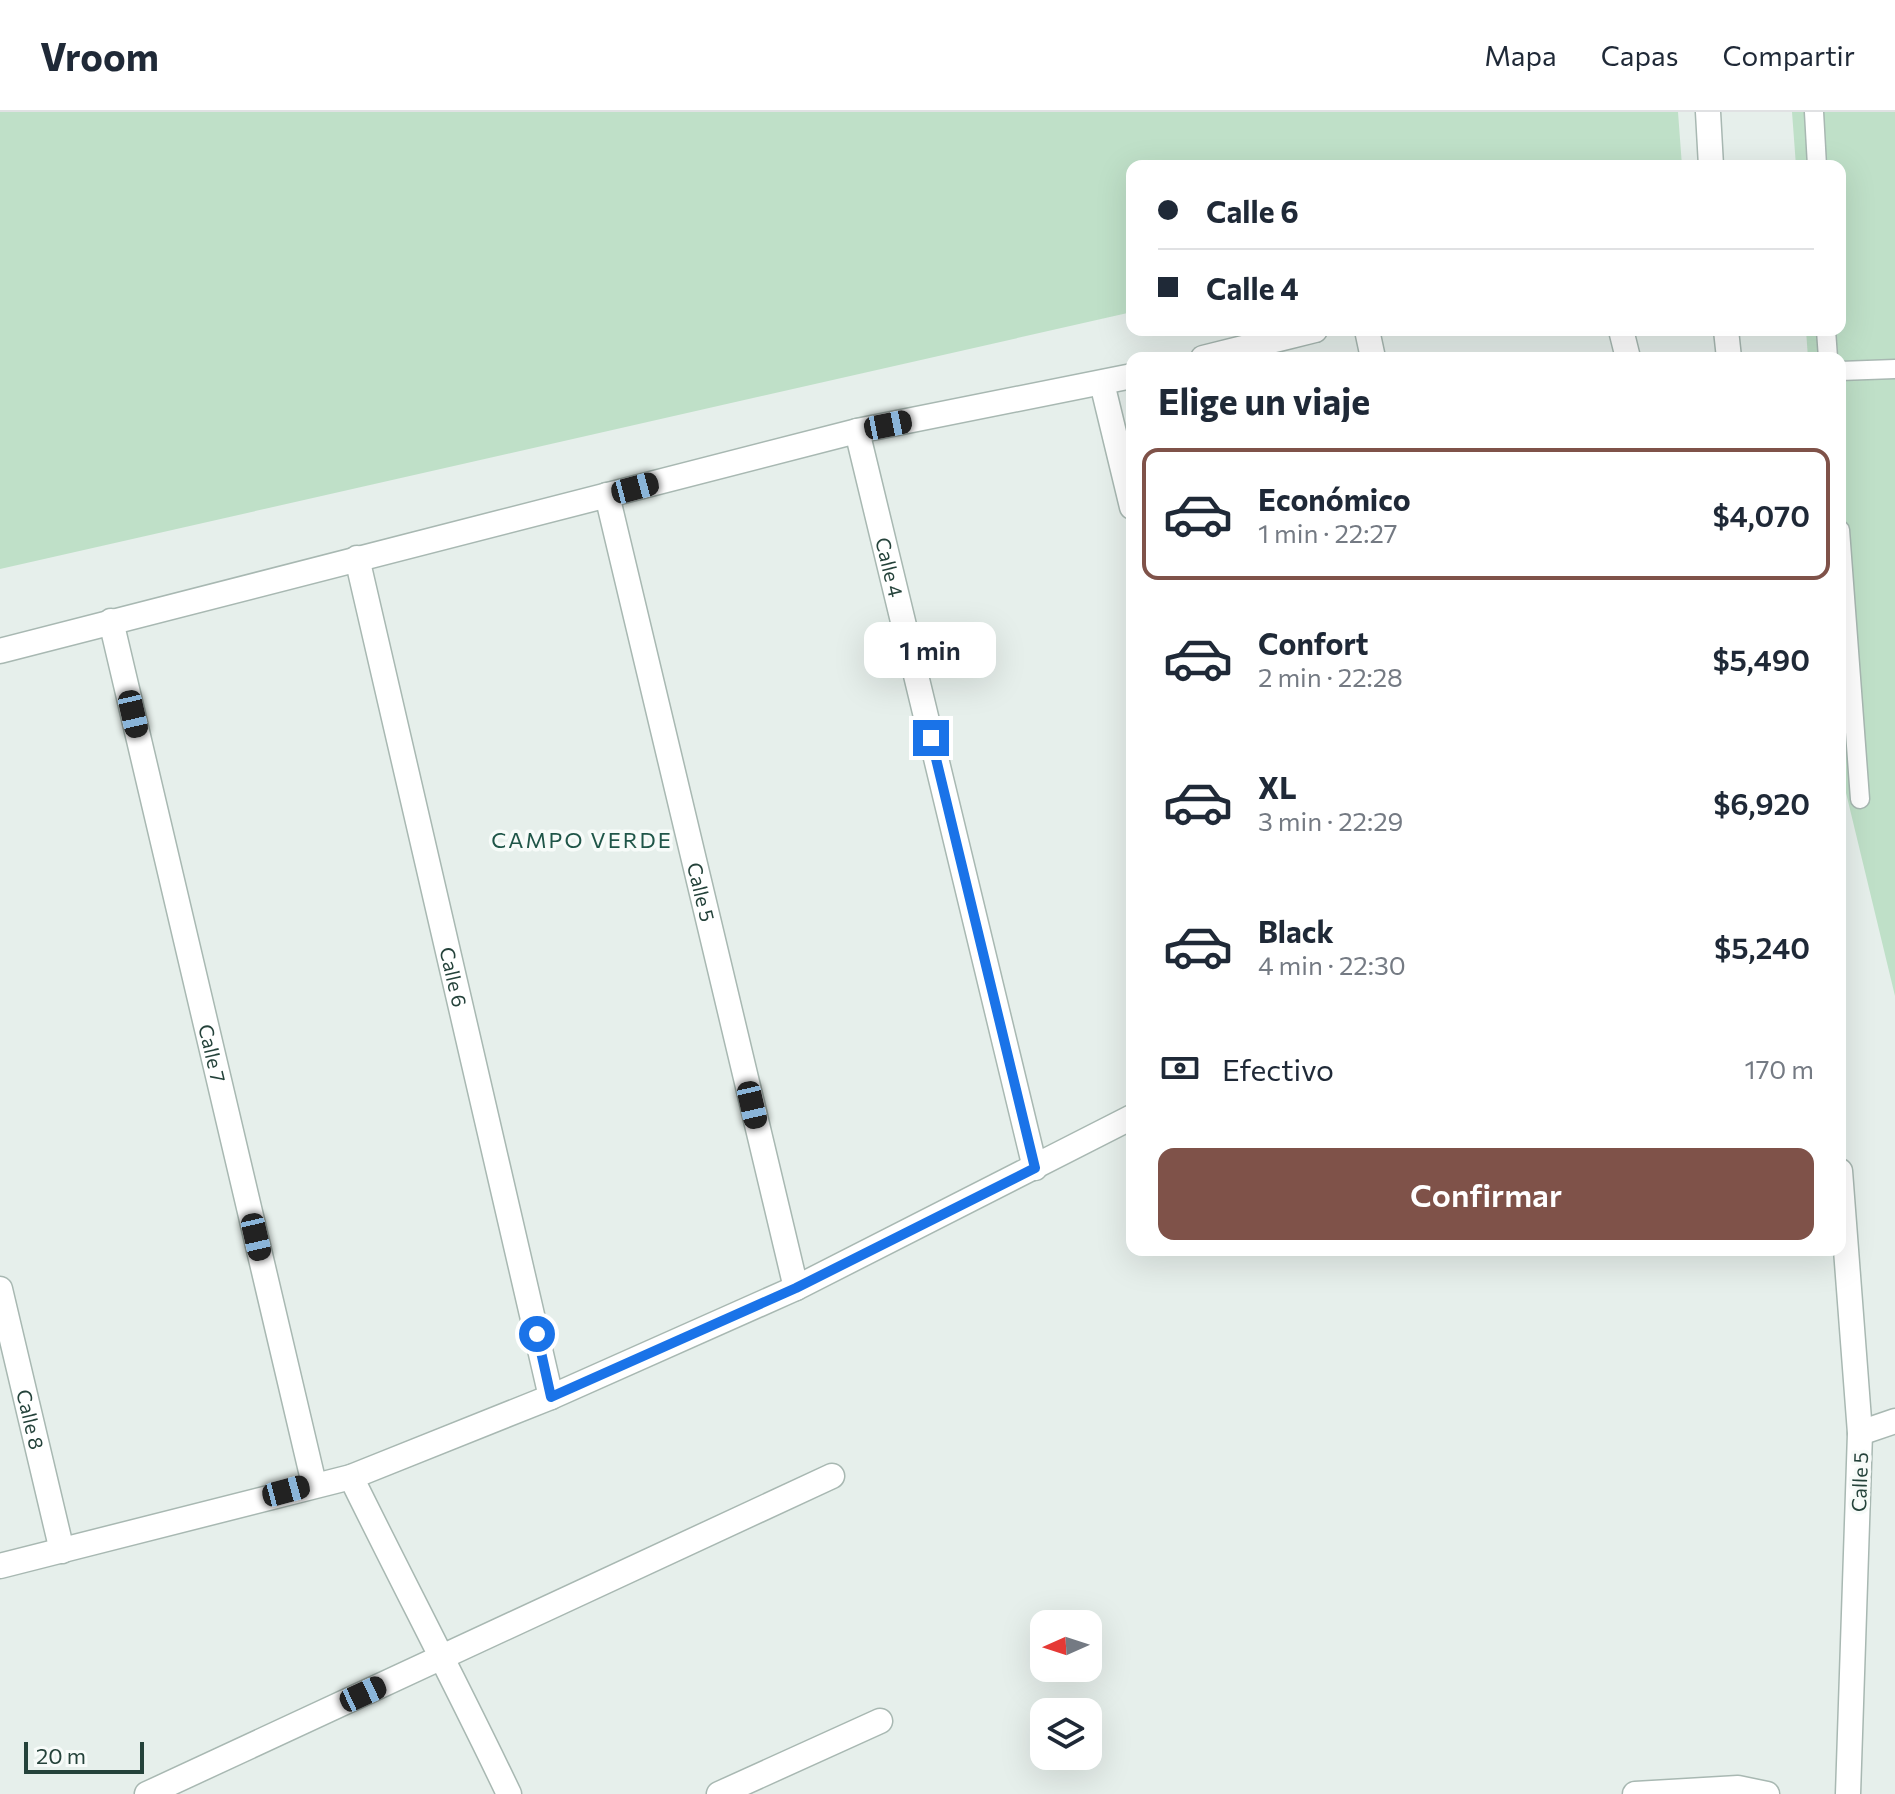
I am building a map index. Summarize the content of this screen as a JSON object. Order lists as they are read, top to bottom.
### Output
{
  "streets": {
    "street": [
      "Calle 4",
      "Calle 5",
      "Calle 6",
      "Calle 7",
      "Calle 8"
    ]
  },
  "districts": ["CAMPO VERDE"],
  "scale_bar": "20 m",
  "north": "left",
  "page": {
    "header": "Vroom",
    "nav": ["Mapa", "Capas", "Compartir"],
    "banner": ["Calle 6", "Calle 4"],
    "heading": "Elige un viaje",
    "list": [
      {
        "name": "Económico",
        "note": "1 min · 22:27",
        "value": "$4,070"
      },
      {
        "name": "Confort",
        "note": "2 min · 22:28",
        "value": "$5,490"
      },
      {
        "name": "XL",
        "note": "3 min · 22:29",
        "value": "$6,920"
      },
      {
        "name": "Black",
        "note": "4 min · 22:30",
        "value": "$5,240"
      }
    ],
    "bubble": "1 min",
    "pay": ["Efectivo", "170 m"],
    "buttons": "Confirmar",
    "scale": "20 m"
  }
}
